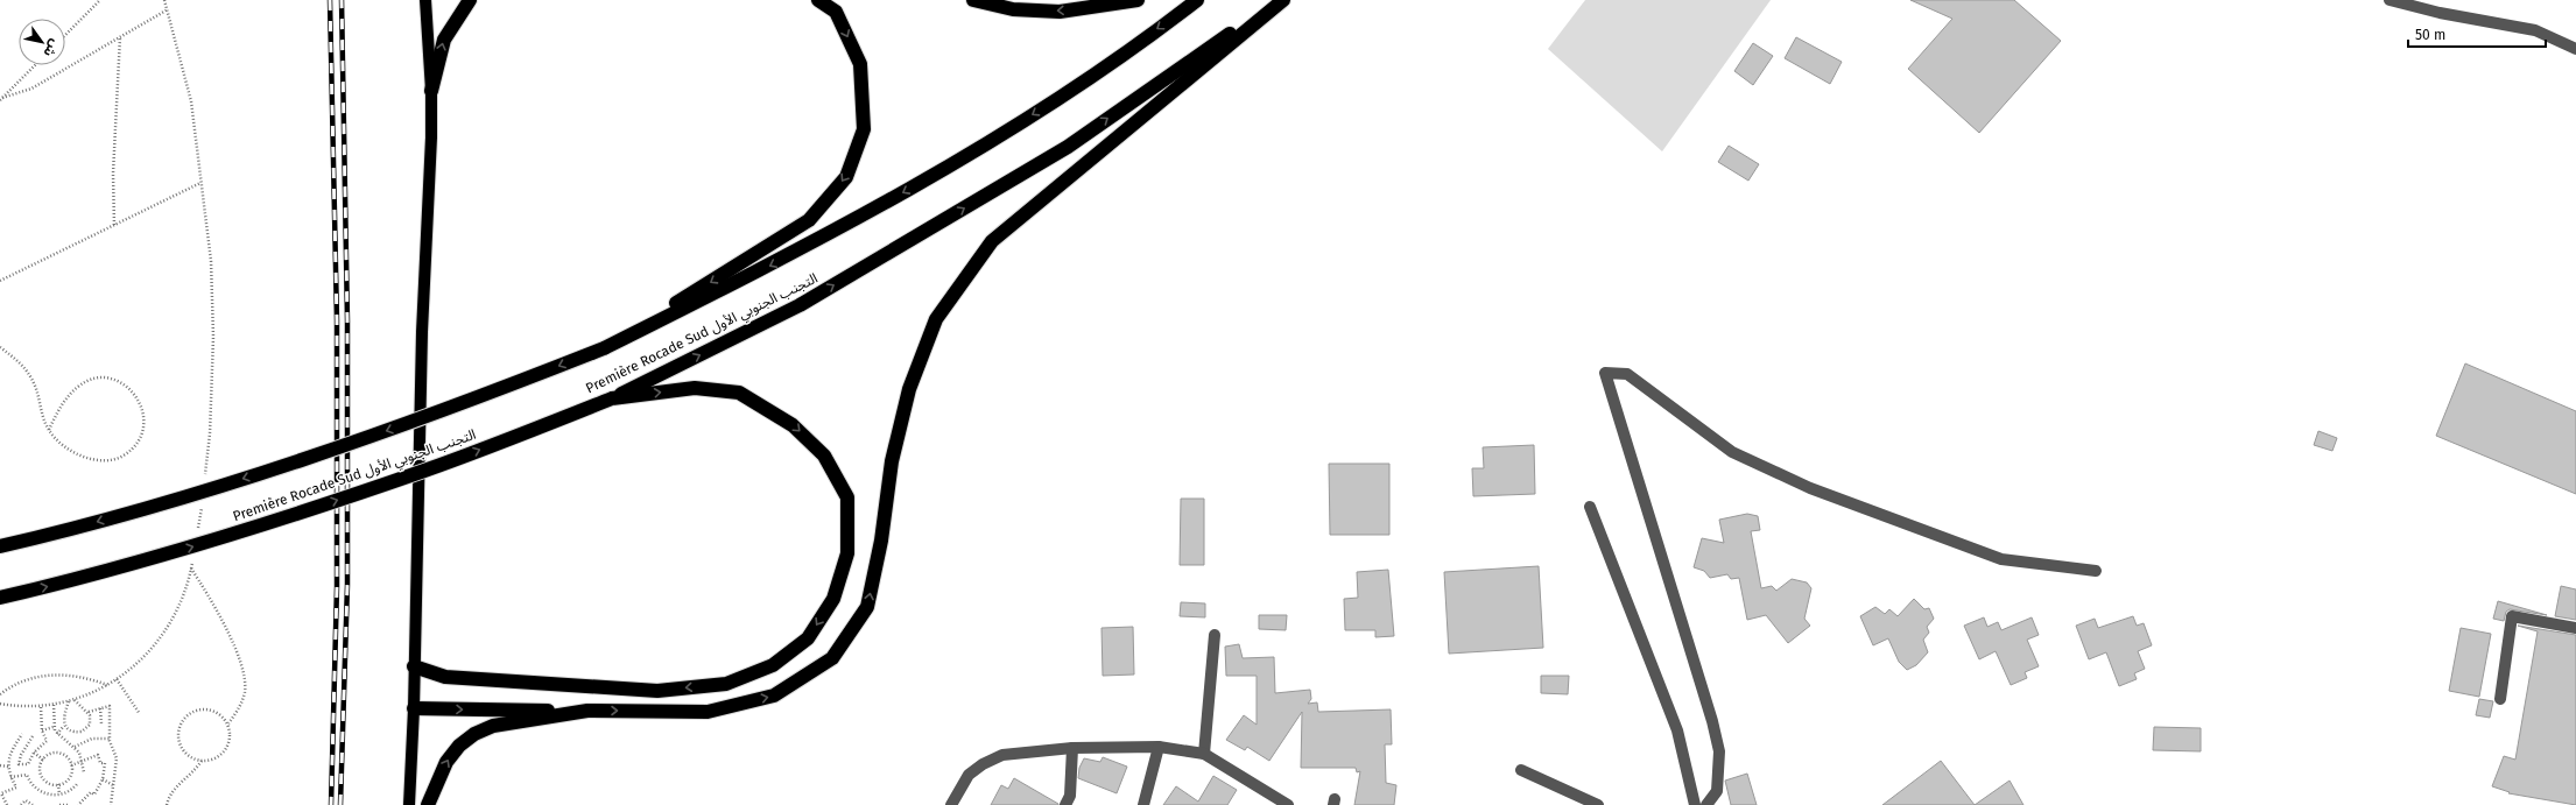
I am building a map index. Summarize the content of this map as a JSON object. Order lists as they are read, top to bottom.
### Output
{
  "streets": {
    "highway": ["Première Rocade Sud التجنب الجنوبي الأول"]
  },
  "scale_bar": "50 m",
  "north": "bottom right"
}
